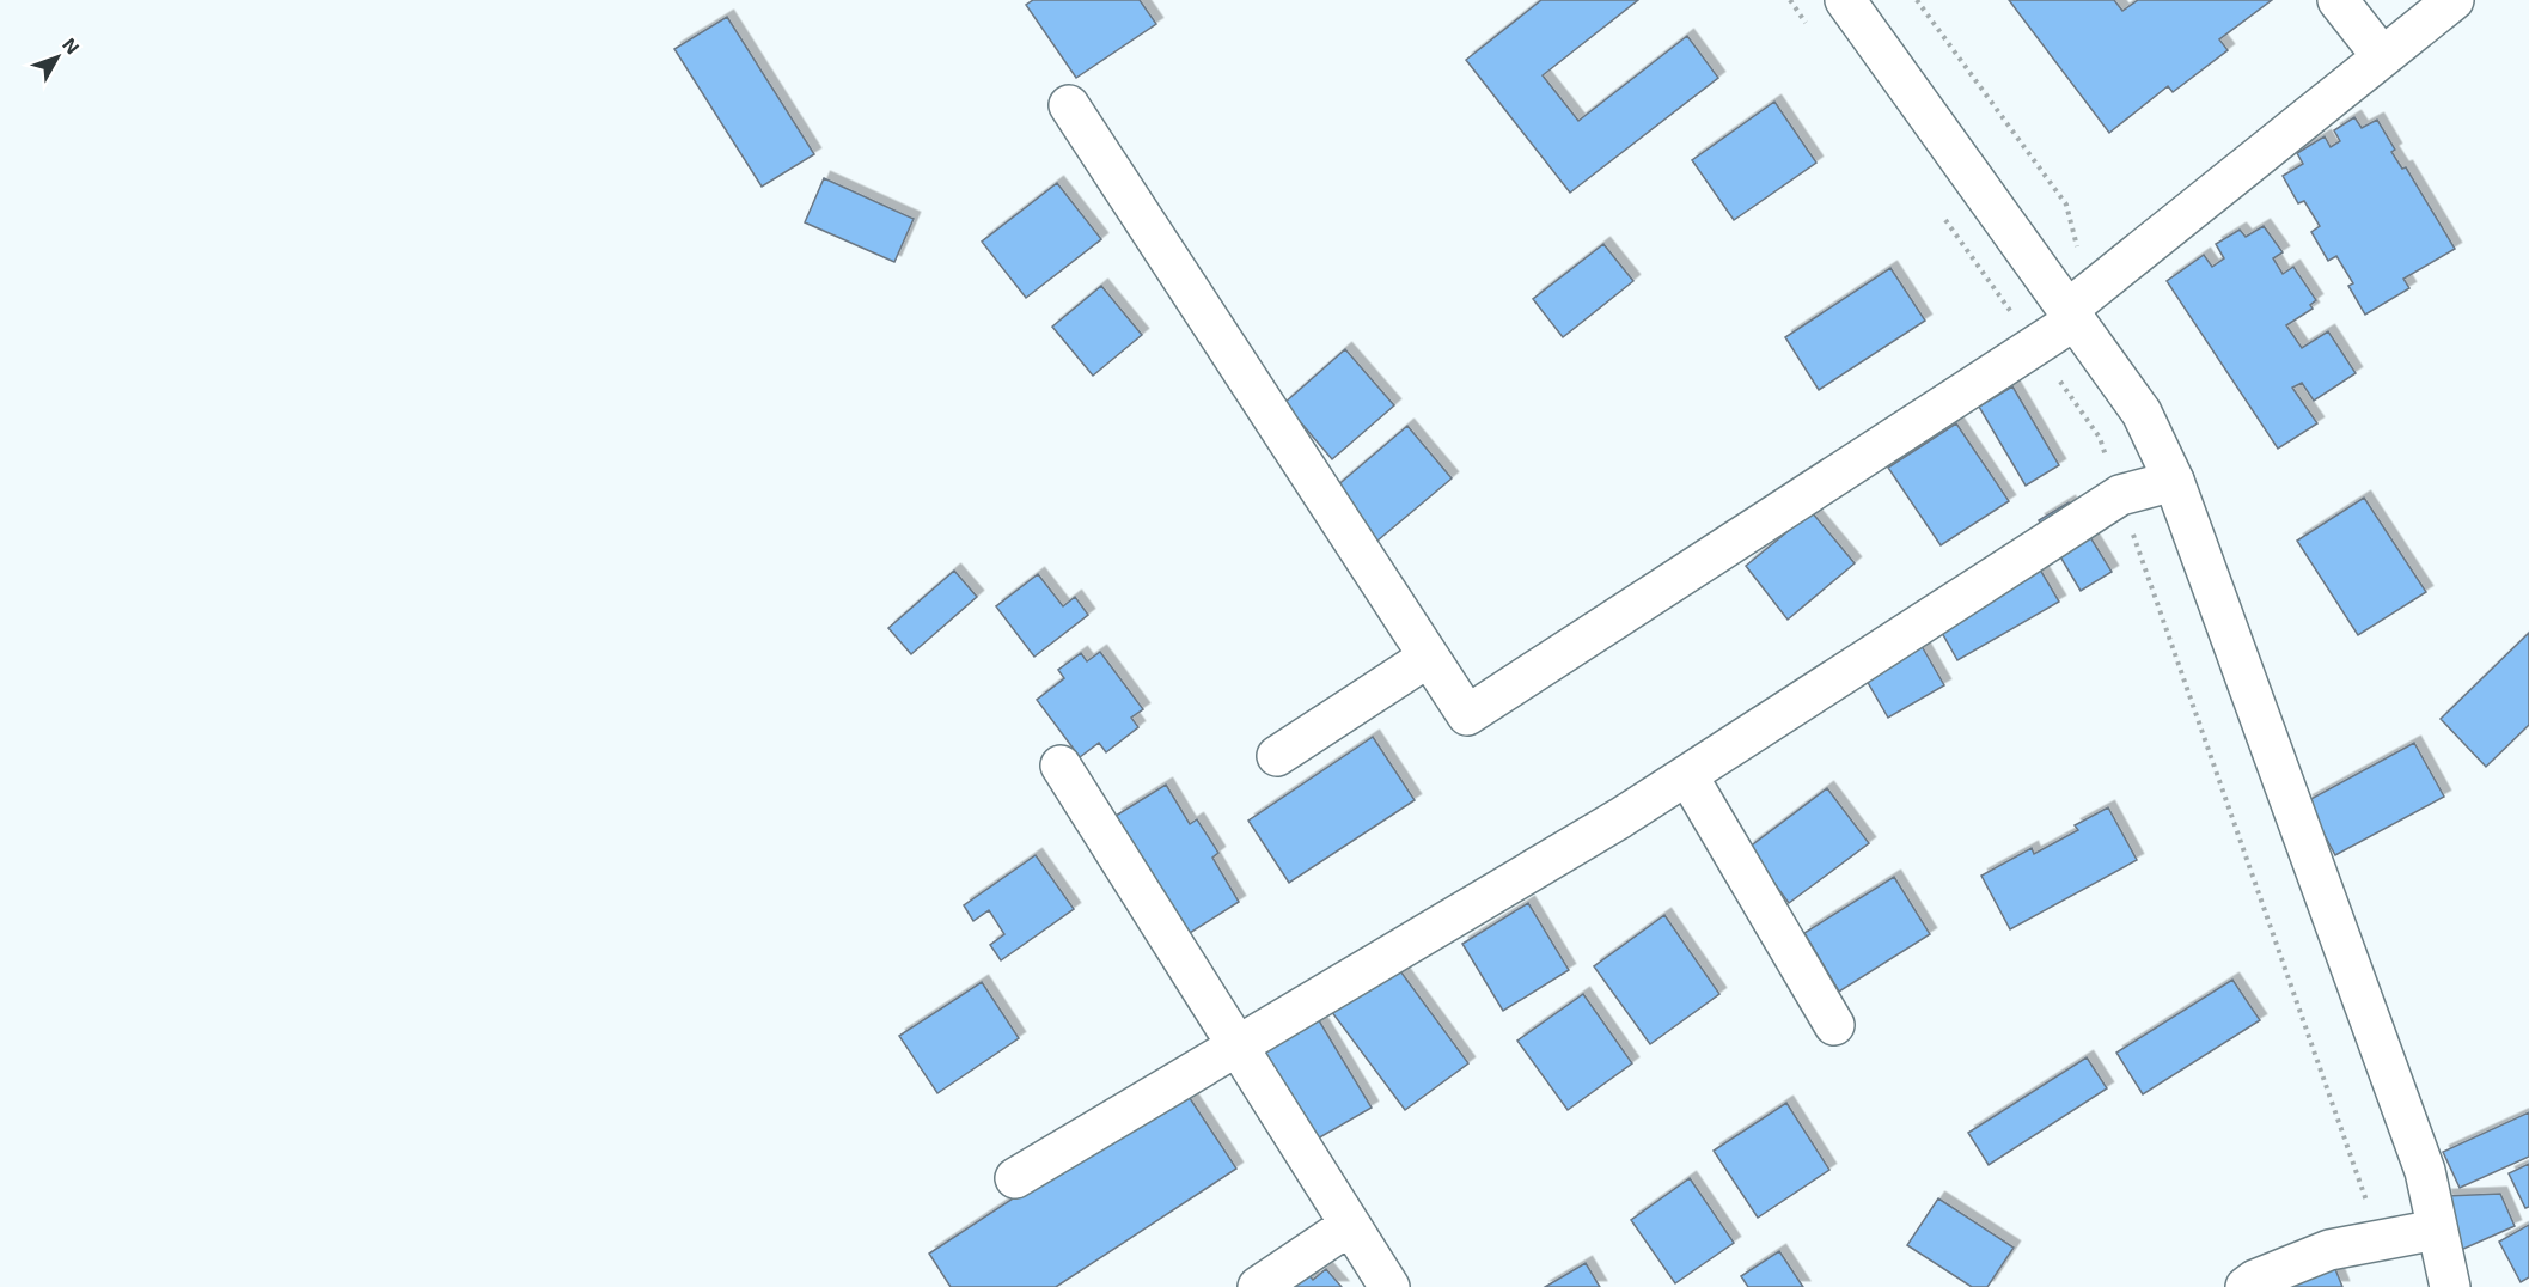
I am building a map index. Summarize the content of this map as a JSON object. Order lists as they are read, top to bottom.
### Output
{
  "north": "top right"
}
